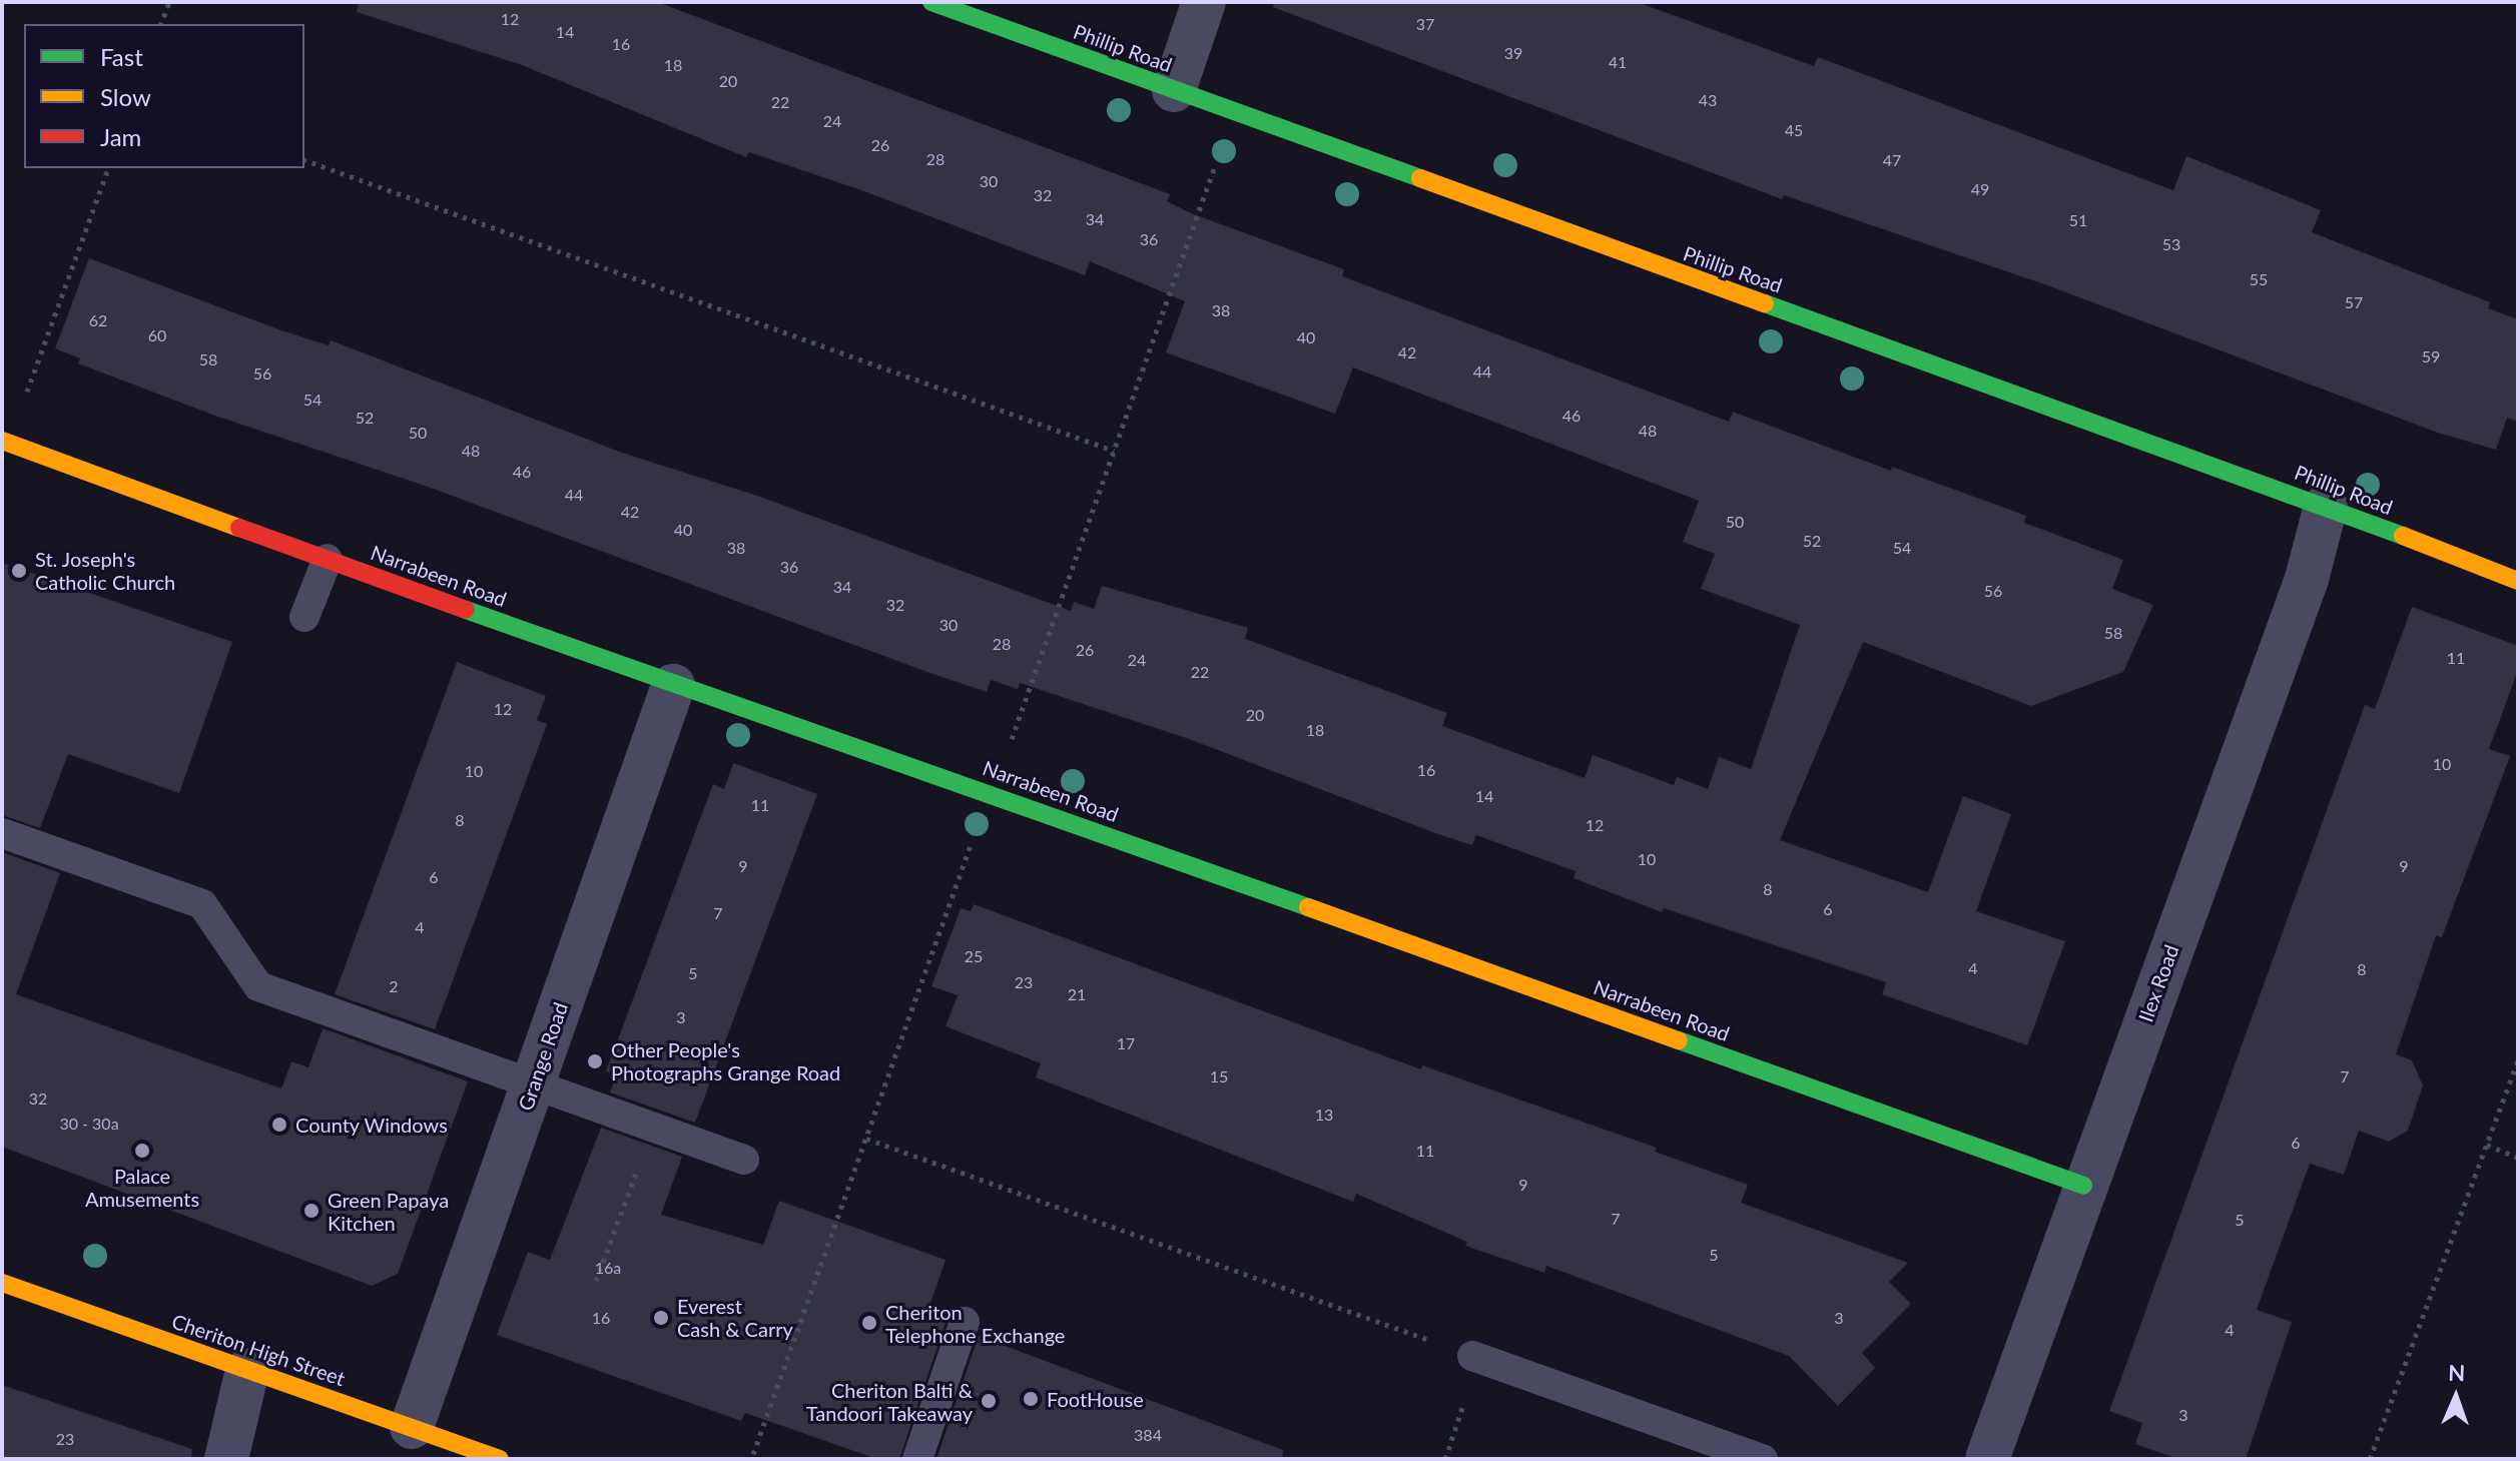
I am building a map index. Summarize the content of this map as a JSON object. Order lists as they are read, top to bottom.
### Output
{
  "streets": {
    "street": [
      "Phillip Road",
      "Narrabeen Road",
      "Ilex Road",
      "Grange Road",
      "Cheriton High Street"
    ]
  },
  "crossings": [
    ["Phillip Road", "Ilex Road"],
    ["Narrabeen Road", "Ilex Road"],
    ["Narrabeen Road", "Grange Road"],
    ["Grange Road", "Cheriton High Street"]
  ],
  "places": [
    "St. Joseph's Catholic Church",
    "Other People's Photographs Grange Road",
    "County Windows",
    "Palace Amusements",
    "Green Papaya Kitchen",
    "Everest Cash & Carry",
    "Cheriton Telephone Exchange",
    "FootHouse",
    "Cheriton Balti & Tandoori Takeaway"
  ],
  "house_numbers": [
    "12",
    "37",
    "14",
    "16",
    "39",
    "41",
    "18",
    "20",
    "43",
    "22",
    "24",
    "45",
    "26",
    "28",
    "47",
    "30",
    "49",
    "32",
    "34",
    "51",
    "36",
    "53",
    "55",
    "57",
    "38",
    "62",
    "60",
    "40",
    "42",
    "59",
    "58",
    "44",
    "56",
    "54",
    "46",
    "52",
    "48",
    "50",
    "48",
    "46",
    "44",
    "42",
    "50",
    "40",
    "52",
    "38",
    "54",
    "36",
    "34",
    "56",
    "32",
    "30",
    "58",
    "28",
    "26",
    "11",
    "24",
    "22",
    "12",
    "20",
    "18",
    "10",
    "16",
    "10",
    "14",
    "11",
    "8",
    "12",
    "10",
    "9",
    "9",
    "6",
    "8",
    "6",
    "7",
    "4",
    "25",
    "4",
    "8",
    "5",
    "23",
    "2",
    "21",
    "3",
    "17",
    "15",
    "7",
    "32",
    "13",
    "30 - 30a",
    "6",
    "11",
    "9",
    "7",
    "5",
    "5",
    "16a",
    "16",
    "3",
    "4",
    "3",
    "384",
    "23"
  ],
  "legend": ["Fast", "Slow", "Jam"],
  "north": "top"
}
